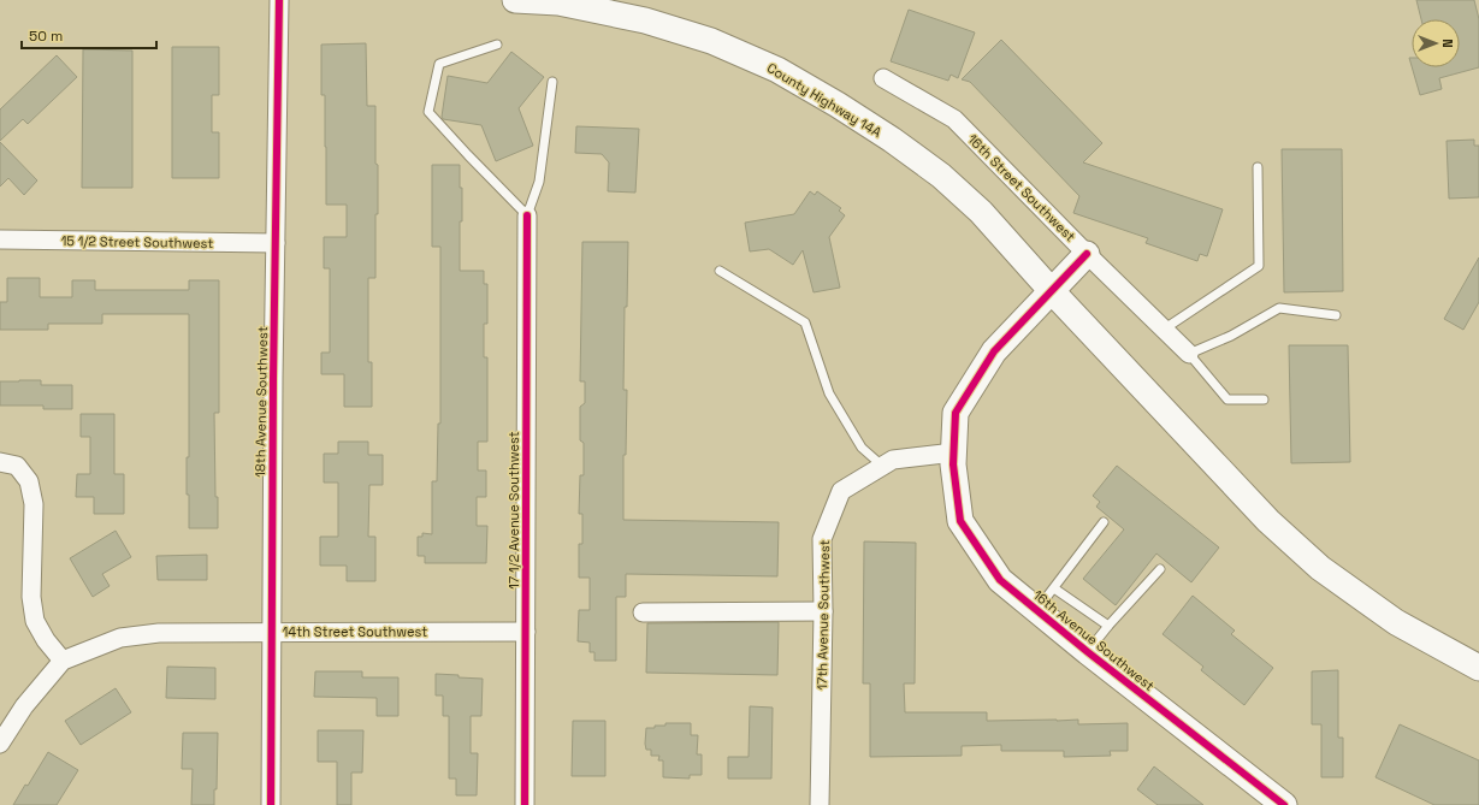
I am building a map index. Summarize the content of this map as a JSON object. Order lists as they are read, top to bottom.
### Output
{
  "streets": {
    "main road": ["County Highway 14A", "16th Avenue Southwest"],
    "street": [
      "16th Street Southwest",
      "15 1/2 Street Southwest",
      "18th Avenue Southwest",
      "17 1/2 Avenue Southwest",
      "17th Avenue Southwest",
      "14th Street Southwest"
    ]
  },
  "crossings": [
    ["County Highway 14A", "16th Avenue Southwest"],
    ["16th Street Southwest", "16th Avenue Southwest"],
    ["15 1/2 Street Southwest", "18th Avenue Southwest"],
    ["18th Avenue Southwest", "14th Street Southwest"],
    ["17 1/2 Avenue Southwest", "14th Street Southwest"],
    ["17th Avenue Southwest", "16th Avenue Southwest"]
  ],
  "scale_bar": "50 m",
  "north": "right"
}
